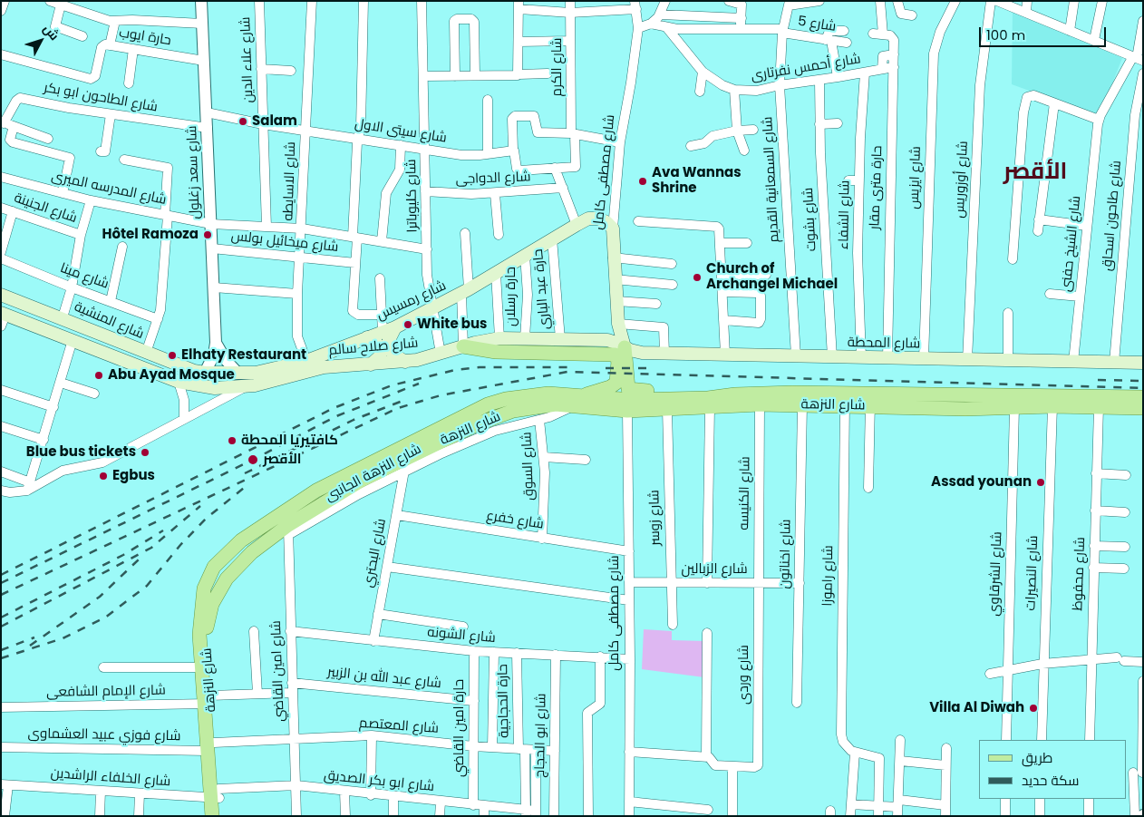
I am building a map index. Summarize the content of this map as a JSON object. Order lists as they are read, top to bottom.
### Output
{
  "streets": {
    "main road": [
      "شارع مصطفى كامل",
      "شارع رمسيس",
      "شارع المنشية",
      "شارع المحطة",
      "شارع صلاح سالم",
      "شارع النزهة"
    ],
    "street": [
      "شارع 5",
      "حارة ايوب",
      "شارع علاء الدين",
      "شارع الكرم",
      "شارع أحمس نفرتارى",
      "شارع الطاحون ابو بكر",
      "شارع سيتى الاول",
      "شارع سعد زغلول",
      "شارع ايزيس",
      "شارع الدواجى",
      "شارع السمعانية القديم",
      "شارع أوزوريس",
      "شارع الاسايطه",
      "حارة مترى مقار",
      "شارع المدرسه الميرى",
      "شارع كليوباترا",
      "شارع الجنينة",
      "شارع الشفاء",
      "شارع طاحون اسحاق",
      "شارع بشوت",
      "شارع ميخائيل بولس",
      "شارع الشيخ حفنى",
      "شارع مينا",
      "حارة عبد الباري",
      "حارة رسلان",
      "شارع السوق",
      "شارع النزهة الجانبى",
      "شارع الكنيسه",
      "شارع زوسر",
      "شارع خفرع",
      "شارع البحتري",
      "شارع اخناتون",
      "شارع الزبالين",
      "شارع النصيرات",
      "شارع الشرقاوي",
      "شارع محفوظ",
      "شارع راموزا",
      "شارع الشونه",
      "شارع امين القاضي",
      "شارع وردى",
      "شارع عبد الله بن الزبير",
      "شارع الإمام الشافعى",
      "حارة الحجاجية",
      "شارع المعتصم",
      "حارة امين القاضي",
      "شارع فوزي عبيد العشماوى",
      "شارع ابو الحجاج",
      "شارع الخلفاء الراشدين",
      "شارع ابو بكر الصديق"
    ]
  },
  "crossings": [
    ["شارع 5", "شارع أحمس نفرتارى"],
    ["شارع 5", "شارع السمعانية القديم"],
    ["حارة ايوب", "شارع سعد زغلول"],
    ["شارع علاء الدين", "شارع سيتى الاول"],
    ["شارع علاء الدين", "شارع المدرسه الميرى"],
    ["شارع أحمس نفرتارى", "شارع السمعانية القديم"],
    ["شارع أحمس نفرتارى", "حارة مترى مقار"],
    ["شارع أحمس نفرتارى", "شارع الشفاء"],
    ["شارع أحمس نفرتارى", "شارع بشوت"],
    ["شارع الطاحون ابو بكر", "شارع سعد زغلول"],
    ["شارع سيتى الاول", "شارع سعد زغلول"],
    ["شارع سيتى الاول", "شارع الاسايطه"],
    ["شارع سيتى الاول", "شارع كليوباترا"],
    ["شارع سعد زغلول", "شارع المدرسه الميرى"],
    ["شارع سعد زغلول", "شارع ميخائيل بولس"],
    ["شارع سعد زغلول", "شارع رمسيس"],
    ["شارع سعد زغلول", "شارع المنشية"],
    ["شارع مصطفى كامل", "شارع رمسيس"],
    ["شارع مصطفى كامل", "شارع المحطة"],
    ["شارع مصطفى كامل", "شارع صلاح سالم"],
    ["شارع مصطفى كامل", "شارع النزهة"],
    ["شارع مصطفى كامل", "شارع خفرع"],
    ["شارع مصطفى كامل", "شارع الزبالين"],
    ["شارع مصطفى كامل", "شارع الشونه"],
    ["شارع ايزيس", "شارع المحطة"],
    ["شارع الدواجى", "شارع كليوباترا"],
    ["شارع السمعانية القديم", "شارع المحطة"],
    ["شارع أوزوريس", "شارع المحطة"],
    ["شارع الاسايطه", "شارع المدرسه الميرى"],
    ["شارع الاسايطه", "شارع ميخائيل بولس"],
    ["شارع الاسايطه", "شارع رمسيس"],
    ["حارة مترى مقار", "شارع المحطة"],
    ["شارع المدرسه الميرى", "شارع كليوباترا"],
    ["شارع كليوباترا", "شارع رمسيس"],
    ["شارع كليوباترا", "شارع صلاح سالم"],
    ["شارع الشفاء", "شارع المحطة"],
    ["شارع طاحون اسحاق", "شارع المحطة"],
    ["شارع بشوت", "شارع المحطة"],
    ["شارع الشيخ حفنى", "شارع المحطة"],
    ["حارة عبد الباري", "شارع رمسيس"],
    ["حارة عبد الباري", "شارع صلاح سالم"],
    ["حارة رسلان", "شارع رمسيس"],
    ["حارة رسلان", "شارع صلاح سالم"],
    ["شارع رمسيس", "شارع المنشية"],
    ["شارع المحطة", "شارع صلاح سالم"],
    ["شارع النزهة", "شارع النزهة الجانبى"],
    ["شارع النزهة", "شارع الكنيسه"],
    ["شارع النزهة", "شارع زوسر"],
    ["شارع النزهة", "شارع اخناتون"],
    ["شارع النزهة", "شارع النصيرات"],
    ["شارع النزهة", "شارع الشرقاوي"],
    ["شارع النزهة", "شارع محفوظ"],
    ["شارع النزهة", "شارع راموزا"],
    ["شارع النزهة", "شارع امين القاضي"],
    ["شارع النزهة", "شارع عبد الله بن الزبير"],
    ["شارع النزهة", "شارع الإمام الشافعى"],
    ["شارع النزهة", "شارع المعتصم"],
    ["شارع النزهة", "شارع فوزي عبيد العشماوى"],
    ["شارع النزهة", "شارع الخلفاء الراشدين"],
    ["شارع النزهة", "شارع ابو بكر الصديق"],
    ["شارع السوق", "شارع النزهة الجانبى"],
    ["شارع السوق", "شارع خفرع"],
    ["شارع النزهة الجانبى", "شارع البحتري"],
    ["شارع النزهة الجانبى", "شارع امين القاضي"],
    ["شارع الكنيسه", "شارع الزبالين"],
    ["شارع الكنيسه", "شارع وردى"],
    ["شارع زوسر", "شارع الزبالين"],
    ["شارع خفرع", "شارع البحتري"],
    ["شارع البحتري", "شارع الشونه"],
    ["شارع اخناتون", "شارع الزبالين"],
    ["شارع الزبالين", "شارع وردى"],
    ["شارع الشونه", "شارع امين القاضي"],
    ["شارع الشونه", "حارة الحجاجية"],
    ["شارع الشونه", "حارة امين القاضي"],
    ["شارع الشونه", "شارع ابو الحجاج"],
    ["شارع امين القاضي", "شارع عبد الله بن الزبير"],
    ["شارع امين القاضي", "شارع المعتصم"],
    ["شارع امين القاضي", "شارع ابو بكر الصديق"],
    ["شارع عبد الله بن الزبير", "شارع الإمام الشافعى"],
    ["شارع عبد الله بن الزبير", "حارة امين القاضي"],
    ["حارة الحجاجية", "شارع المعتصم"],
    ["حارة الحجاجية", "شارع ابو بكر الصديق"],
    ["شارع المعتصم", "حارة امين القاضي"],
    ["شارع المعتصم", "شارع فوزي عبيد العشماوى"],
    ["شارع المعتصم", "شارع ابو الحجاج"],
    ["حارة امين القاضي", "شارع ابو بكر الصديق"],
    ["شارع الخلفاء الراشدين", "شارع ابو بكر الصديق"]
  ],
  "districts": ["الأقصر"],
  "places": [
    "Salam",
    "Ava Wannas Shrine",
    "Hôtel Ramoza",
    "Church of Archangel Michael",
    "White bus",
    "Elhaty Restaurant",
    "Abu Ayad Mosque",
    "كافتيريا المحطة",
    "Blue bus tickets",
    "الأقصر",
    "Egbus",
    "Assad younan",
    "Villa Al Diwah"
  ],
  "legend": ["طريق", "سكة حديد"],
  "scale_bar": "100 m",
  "north": "top right"
}
